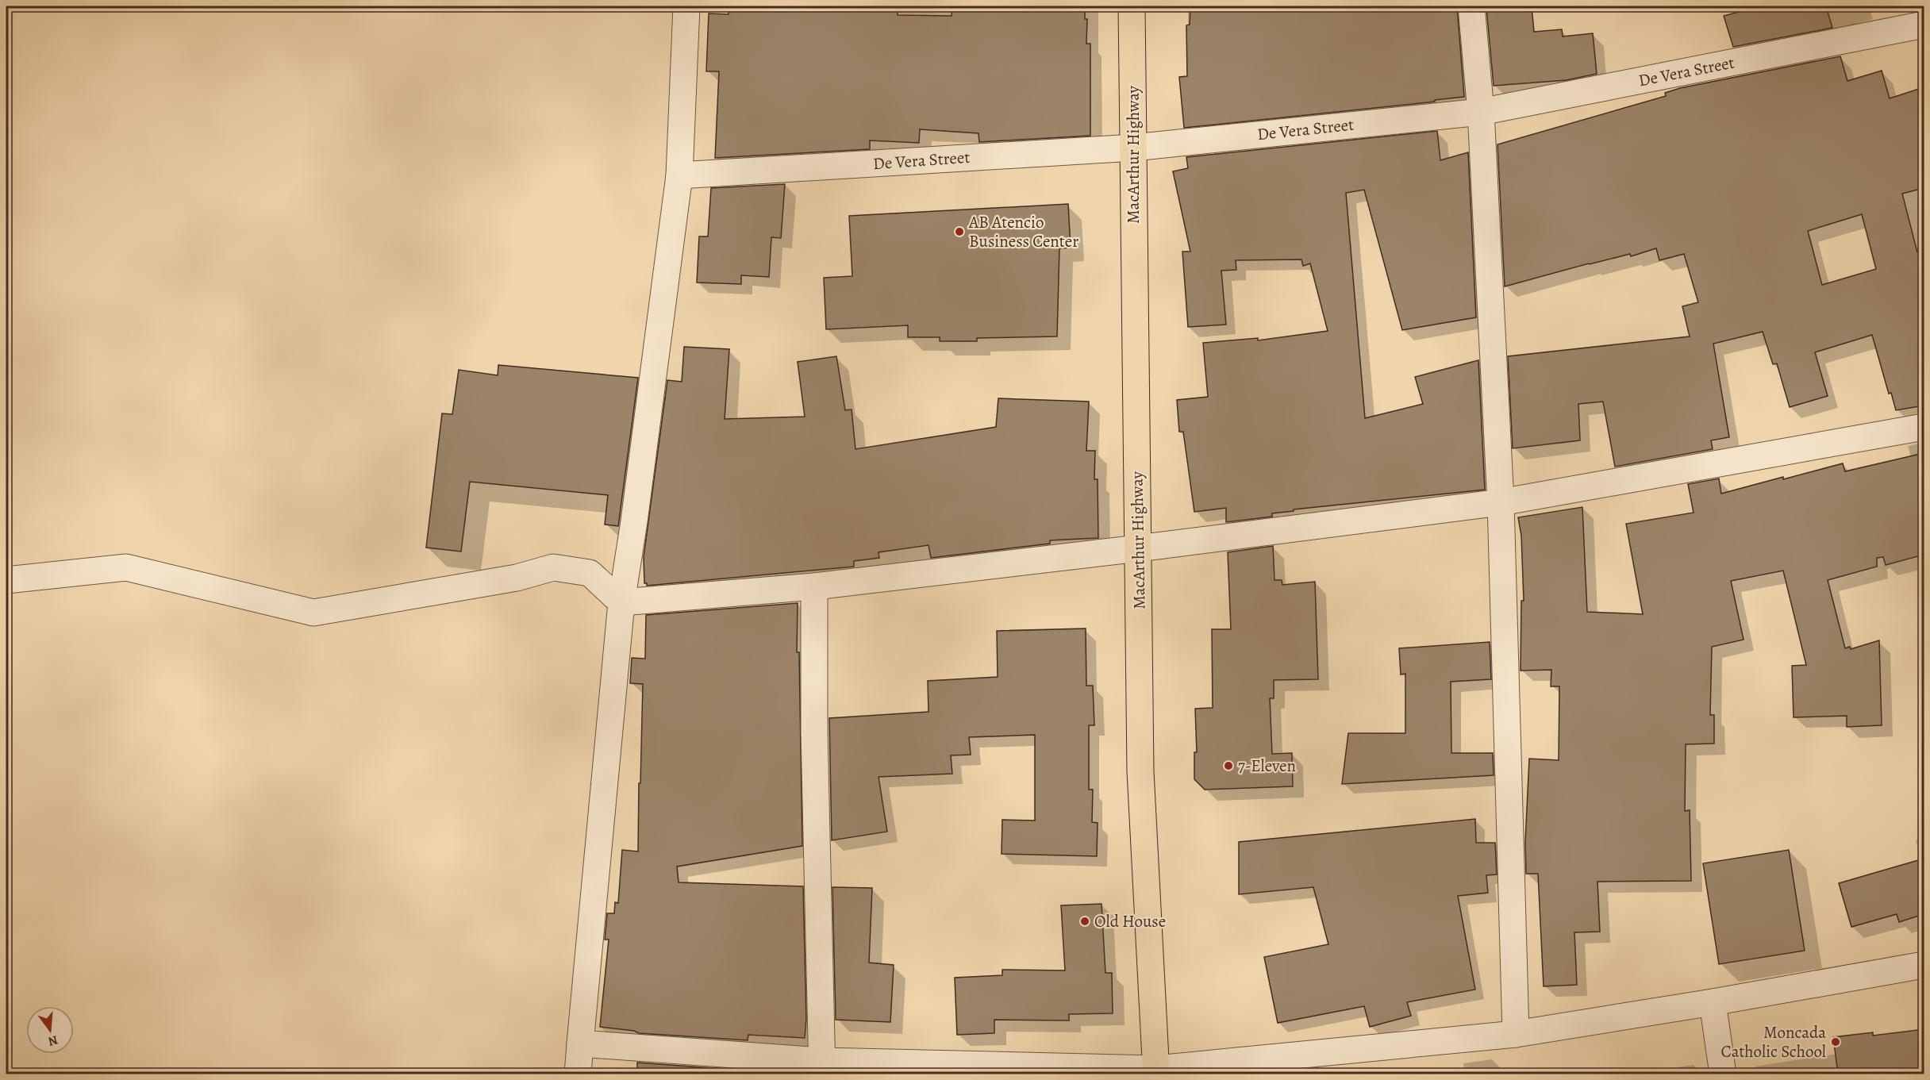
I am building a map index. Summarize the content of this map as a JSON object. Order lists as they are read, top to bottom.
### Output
{
  "streets": {
    "highway": ["MacArthur Highway"],
    "street": ["De Vera Street"]
  },
  "crossings": [
    ["De Vera Street", "MacArthur Highway"]
  ],
  "places": [
    "AB Atencio Business Center",
    "7-Eleven",
    "Old House",
    "Moncada Catholic School"
  ],
  "north": "bottom"
}
